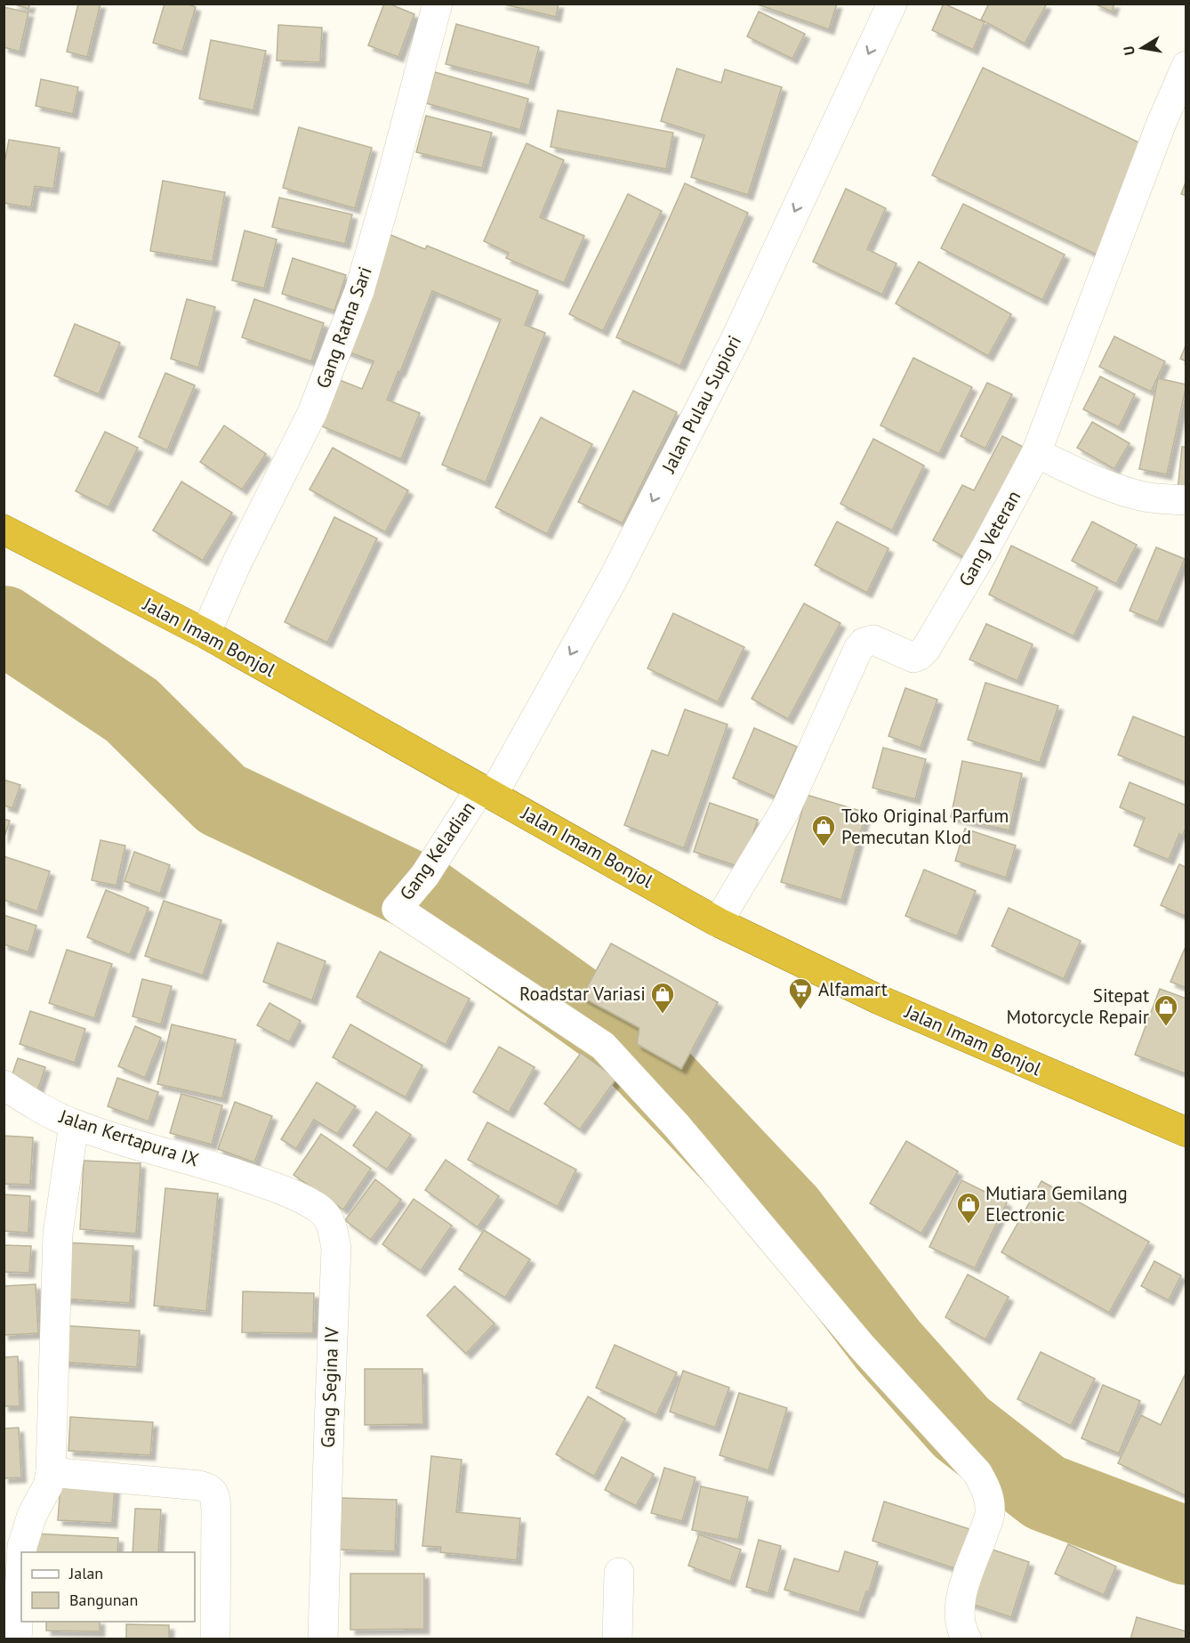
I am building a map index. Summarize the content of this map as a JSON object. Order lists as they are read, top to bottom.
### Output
{
  "streets": {
    "highway": ["Jalan Imam Bonjol"],
    "street": [
      "Gang Ratna Sari",
      "Jalan Pulau Supiori",
      "Gang Veteran",
      "Gang Keladian",
      "Jalan Kertapura IX",
      "Gang Segina IV"
    ]
  },
  "crossings": [
    ["Gang Ratna Sari", "Jalan Imam Bonjol"],
    ["Jalan Pulau Supiori", "Jalan Imam Bonjol"],
    ["Jalan Pulau Supiori", "Gang Keladian"],
    ["Gang Veteran", "Jalan Imam Bonjol"],
    ["Jalan Imam Bonjol", "Gang Keladian"],
    ["Jalan Kertapura IX", "Gang Segina IV"]
  ],
  "one_way": ["Jalan Pulau Supiori"],
  "places": {
    "shop": [
      "Toko Original Parfum Pemecutan Klod",
      "Roadstar Variasi",
      "Sitepat Motorcycle Repair",
      "Mutiara Gemilang Electronic"
    ],
    "supermarket": ["Alfamart"]
  },
  "legend": ["Jalan", "Bangunan"],
  "north": "left"
}
